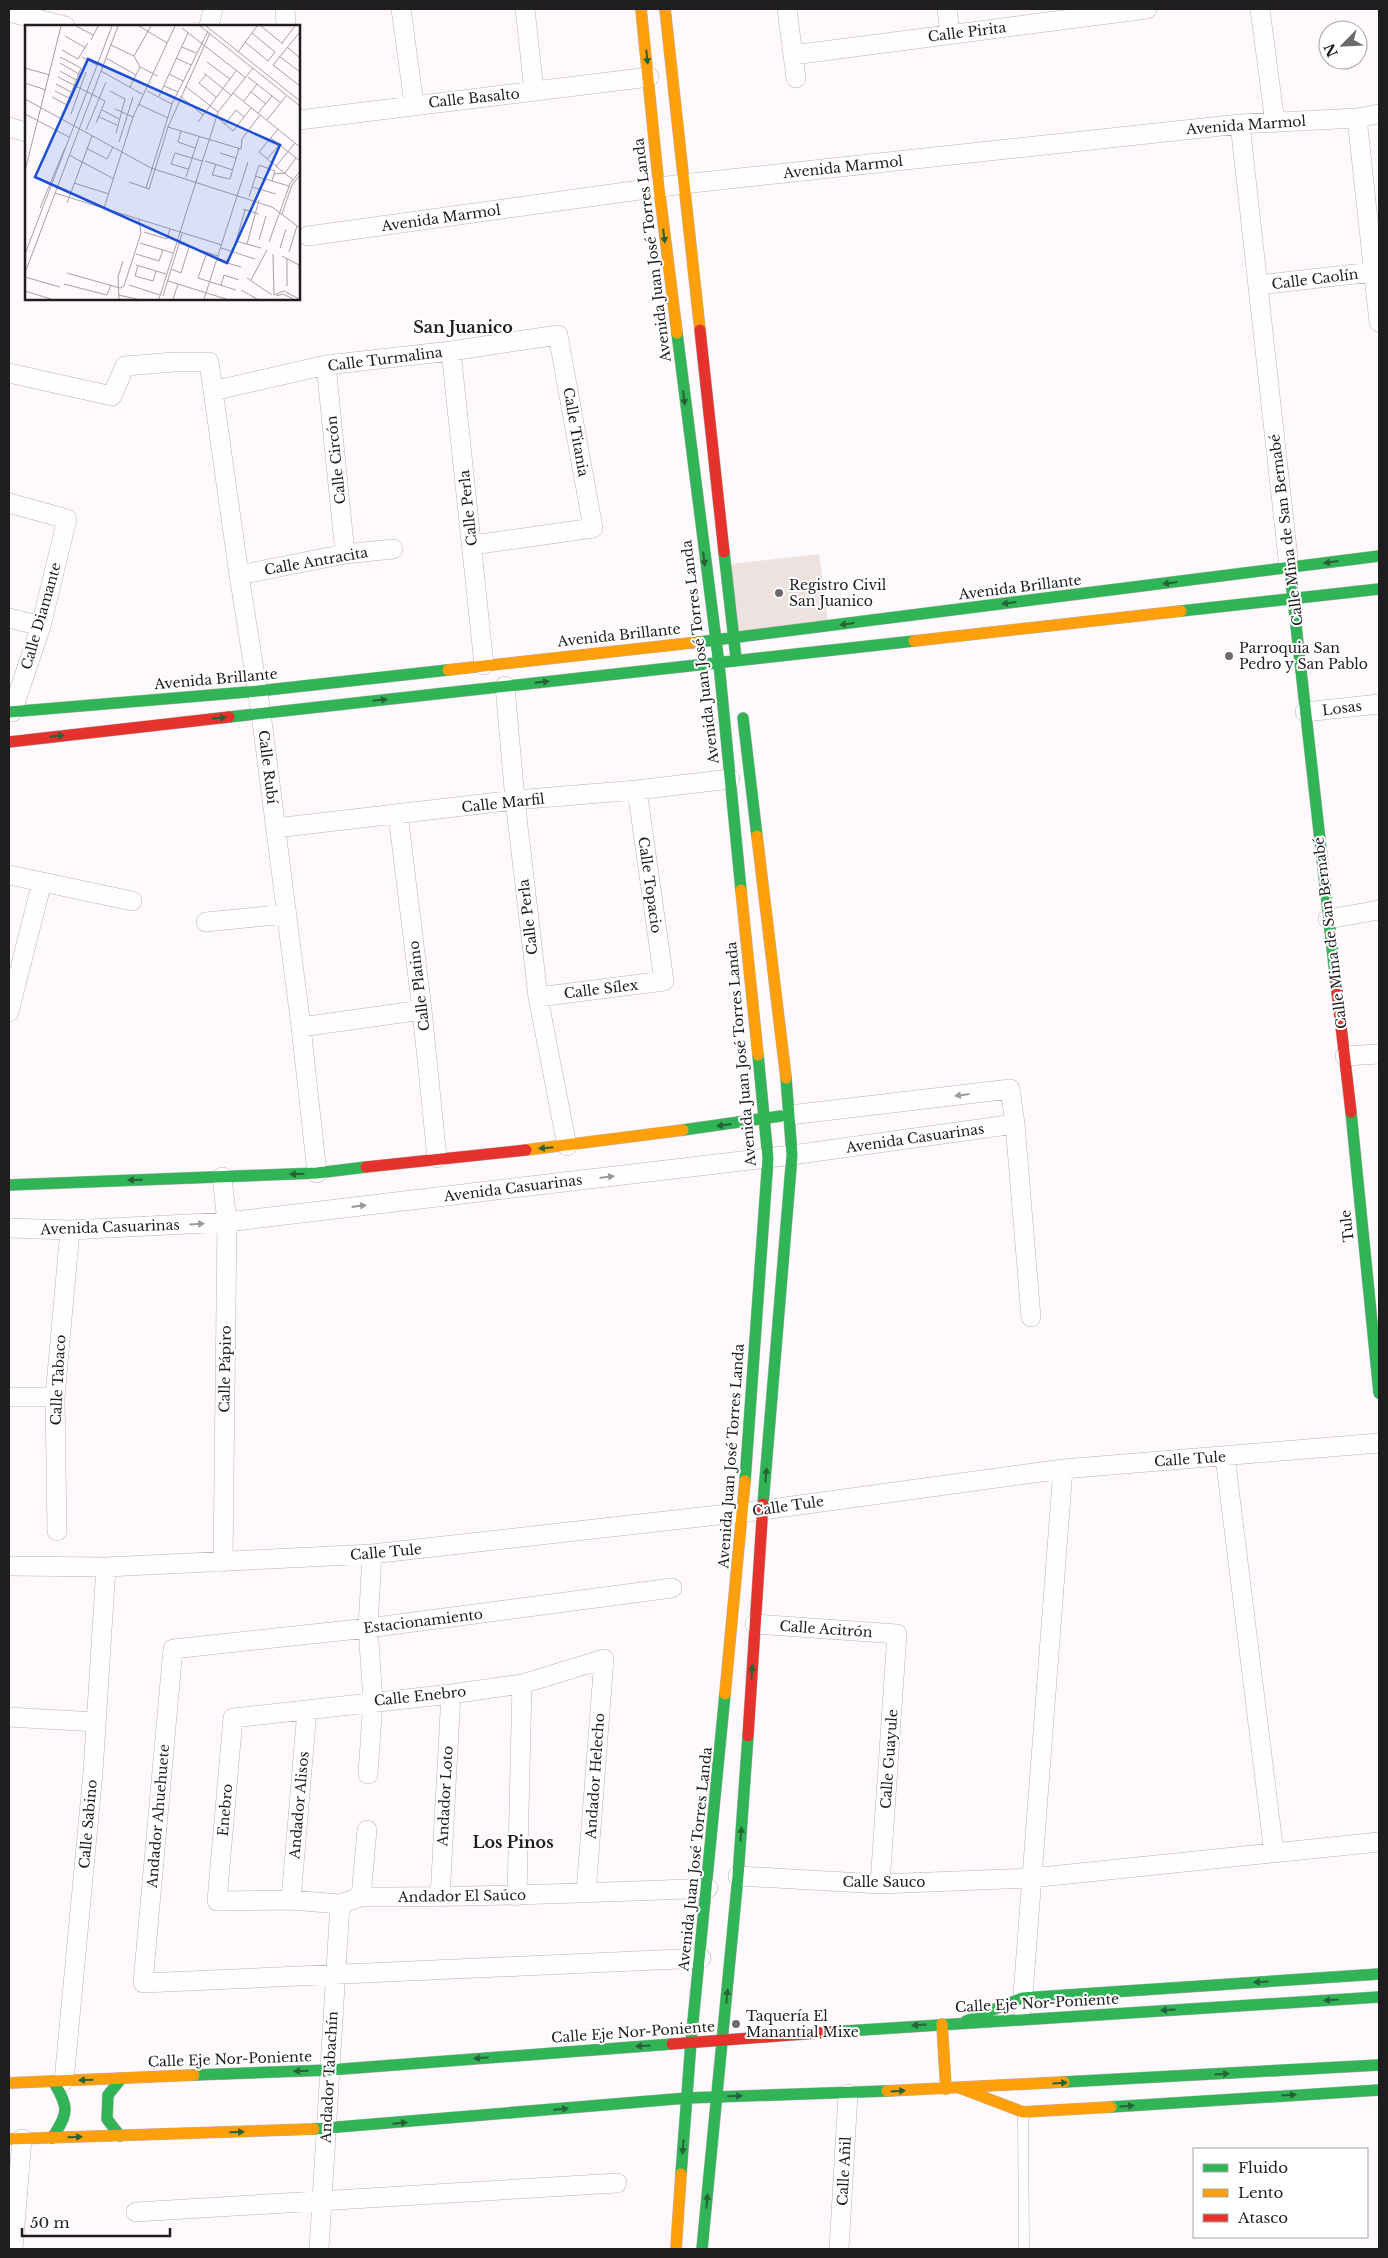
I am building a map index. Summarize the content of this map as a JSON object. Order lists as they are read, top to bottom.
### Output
{
  "streets": {
    "main road": [
      "Avenida Juan José Torres Landa",
      "Calle Mina de San Bernabé",
      "Avenida Brillante",
      "Tule",
      "Calle Eje Nor-Poniente"
    ],
    "street": [
      "Calle Pirita",
      "Calle Basalto",
      "Avenida Marmol",
      "Calle Caolín",
      "Calle Turmalina",
      "Calle Titania",
      "Calle Circón",
      "Calle Perla",
      "Calle Antracita",
      "Calle Diamante",
      "Losas",
      "Calle Rubí",
      "Calle Marfil",
      "Calle Topacio",
      "Calle Platino",
      "Calle Sílex",
      "Avenida Casuarinas",
      "Calle Pápiro",
      "Calle Tabaco",
      "Calle Tule",
      "Estacionamiento",
      "Calle Acitrón",
      "Calle Enebro",
      "Calle Guayule",
      "Andador Helecho",
      "Andador Loto",
      "Andador Alisos",
      "Enebro",
      "Andador Ahuehuete",
      "Calle Sabino",
      "Calle Sauco",
      "Andador El Saúco",
      "Andador Tabachín",
      "Calle Añil"
    ]
  },
  "crossings": [
    ["Calle Basalto", "Avenida Juan José Torres Landa"],
    ["Avenida Marmol", "Avenida Juan José Torres Landa"],
    ["Avenida Marmol", "Calle Mina de San Bernabé"],
    ["Avenida Juan José Torres Landa", "Avenida Brillante"],
    ["Avenida Juan José Torres Landa", "Calle Marfil"],
    ["Avenida Juan José Torres Landa", "Avenida Casuarinas"],
    ["Avenida Juan José Torres Landa", "Calle Tule"],
    ["Avenida Juan José Torres Landa", "Andador El Saúco"],
    ["Avenida Juan José Torres Landa", "Calle Eje Nor-Poniente"],
    ["Calle Caolín", "Calle Mina de San Bernabé"],
    ["Calle Turmalina", "Calle Titania"],
    ["Calle Turmalina", "Calle Circón"],
    ["Calle Turmalina", "Calle Perla"],
    ["Calle Turmalina", "Calle Rubí"],
    ["Calle Titania", "Calle Perla"],
    ["Calle Circón", "Calle Antracita"],
    ["Calle Perla", "Avenida Brillante"],
    ["Calle Perla", "Calle Marfil"],
    ["Calle Perla", "Calle Sílex"],
    ["Calle Mina de San Bernabé", "Avenida Brillante"],
    ["Calle Mina de San Bernabé", "Losas"],
    ["Calle Mina de San Bernabé", "Tule"],
    ["Calle Antracita", "Calle Rubí"],
    ["Avenida Brillante", "Calle Diamante"],
    ["Avenida Brillante", "Calle Rubí"],
    ["Calle Rubí", "Calle Marfil"],
    ["Calle Marfil", "Calle Topacio"],
    ["Calle Marfil", "Calle Platino"],
    ["Calle Topacio", "Calle Sílex"],
    ["Avenida Casuarinas", "Calle Pápiro"],
    ["Avenida Casuarinas", "Calle Tabaco"],
    ["Calle Pápiro", "Calle Tule"],
    ["Calle Tule", "Calle Sabino"],
    ["Estacionamiento", "Andador Ahuehuete"],
    ["Calle Acitrón", "Calle Guayule"],
    ["Calle Enebro", "Andador Helecho"],
    ["Calle Enebro", "Andador Loto"],
    ["Calle Enebro", "Andador Alisos"],
    ["Calle Enebro", "Enebro"],
    ["Calle Guayule", "Calle Sauco"],
    ["Andador Helecho", "Andador El Saúco"],
    ["Andador Loto", "Andador El Saúco"],
    ["Andador Alisos", "Andador El Saúco"],
    ["Enebro", "Andador El Saúco"],
    ["Andador Ahuehuete", "Andador Tabachín"],
    ["Calle Sabino", "Calle Eje Nor-Poniente"],
    ["Andador El Saúco", "Andador Tabachín"],
    ["Calle Eje Nor-Poniente", "Andador Tabachín"]
  ],
  "one_way": ["Avenida Casuarinas"],
  "districts": ["San Juanico", "Los Pinos"],
  "places": ["Registro Civil San Juanico", "Parroquia San Pedro y San Pablo", "Taquería El Manantial Mixe"],
  "legend": ["Fluido", "Lento", "Atasco"],
  "scale_bar": "50 m",
  "north": "bottom left"
}
